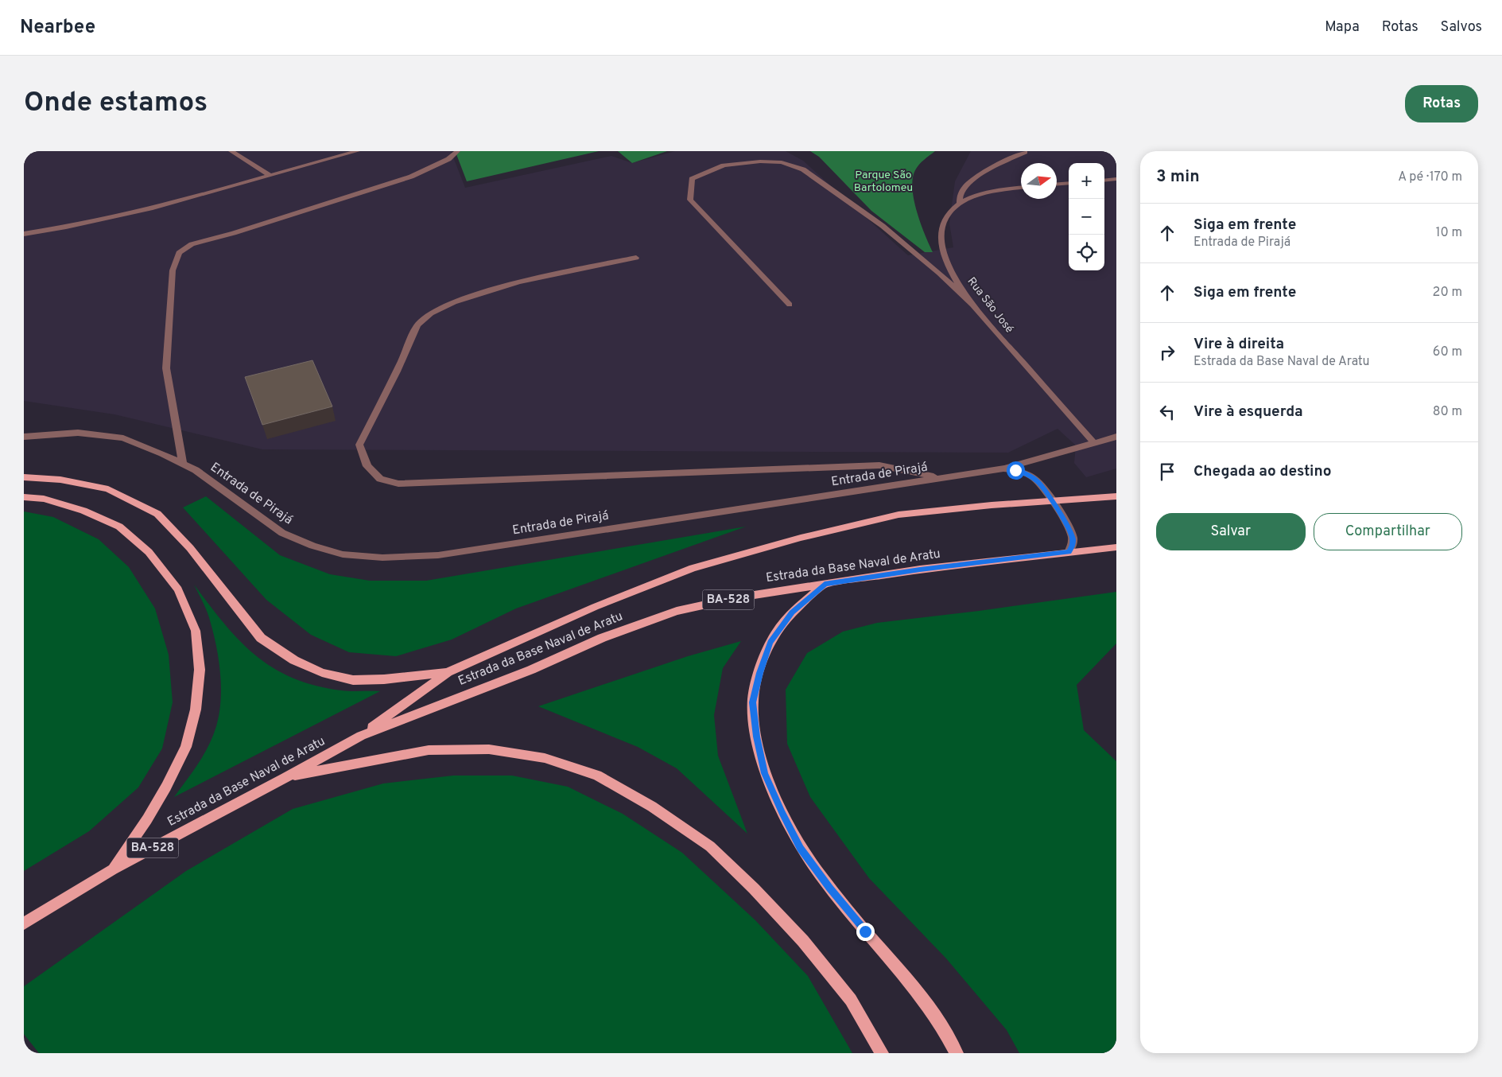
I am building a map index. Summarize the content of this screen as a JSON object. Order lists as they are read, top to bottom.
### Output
{
  "streets": {
    "main road": ["Estrada da Base Naval de Aratu", "BA-528"],
    "street": ["Rua São José", "Entrada de Pirajá"]
  },
  "crossings": [
    ["Entrada de Pirajá", "Estrada da Base Naval de Aratu"]
  ],
  "parks": ["Parque São Bartolomeu"],
  "north": "right",
  "page": {
    "header": "Nearbee",
    "nav": ["Mapa", "Rotas", "Salvos"],
    "buttons": [
      "Rotas",
      ["Salvar", "Compartilhar"]
    ],
    "title": "Onde estamos",
    "heading": ["3 min", "A pé · 170 m"],
    "map_buttons": ["+", "−"],
    "list": [
      ["Siga em frente", "Entrada de Pirajá", "10 m"],
      ["Siga em frente", "20 m"],
      ["Vire à direita", "Estrada da Base Naval de Aratu", "60 m"],
      ["Vire à esquerda", "80 m"],
      "Chegada ao destino"
    ]
  }
}
